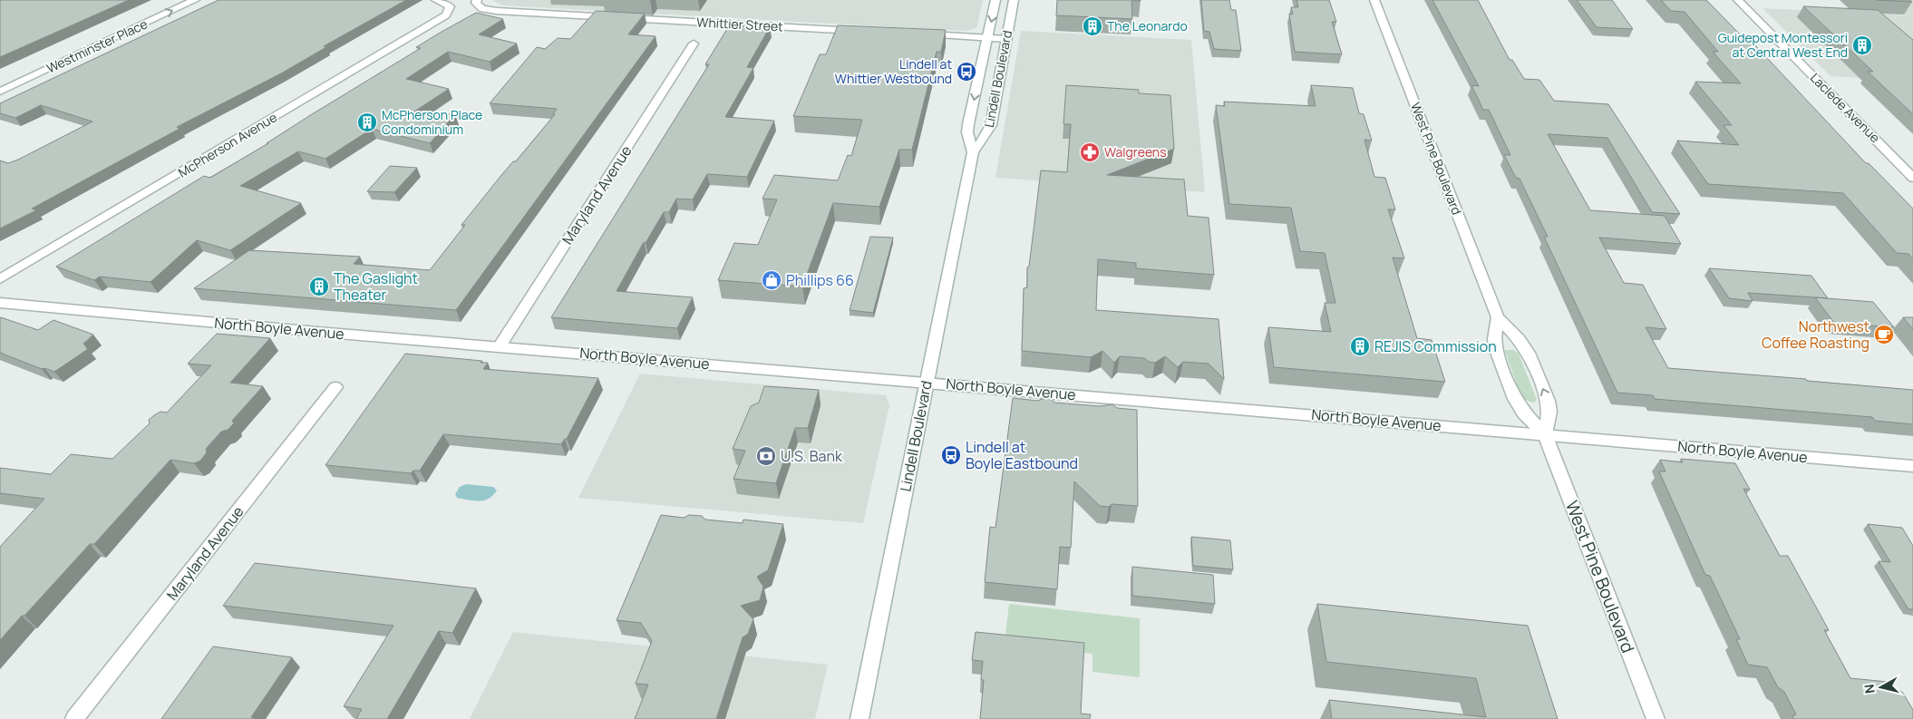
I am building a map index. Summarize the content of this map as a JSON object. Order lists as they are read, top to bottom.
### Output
{
  "streets": {
    "street": [
      "Whittier Street",
      "Westminster Place",
      "Lindell Boulevard",
      "Laclede Avenue",
      "McPherson Avenue",
      "West Pine Boulevard",
      "Maryland Avenue",
      "North Boyle Avenue"
    ]
  },
  "crossings": [
    ["Lindell Boulevard", "North Boyle Avenue"],
    ["West Pine Boulevard", "North Boyle Avenue"],
    ["Maryland Avenue", "North Boyle Avenue"]
  ],
  "one_way": ["Westminster Place"],
  "places": {
    "building": [
      "The Leonardo",
      "Guidepost Montessori at Central West End",
      "McPherson Place Condominium",
      "The Gaslight Theater",
      "REJIS Commission"
    ],
    "bus stop": ["Lindell at Whittier Westbound", "Lindell at Boyle Eastbound"],
    "pharmacy": ["Walgreens"],
    "shop": ["Phillips 66"],
    "cafe": ["Northwest Coffee Roasting"],
    "bank": ["U.S. Bank"]
  },
  "north": "left"
}
